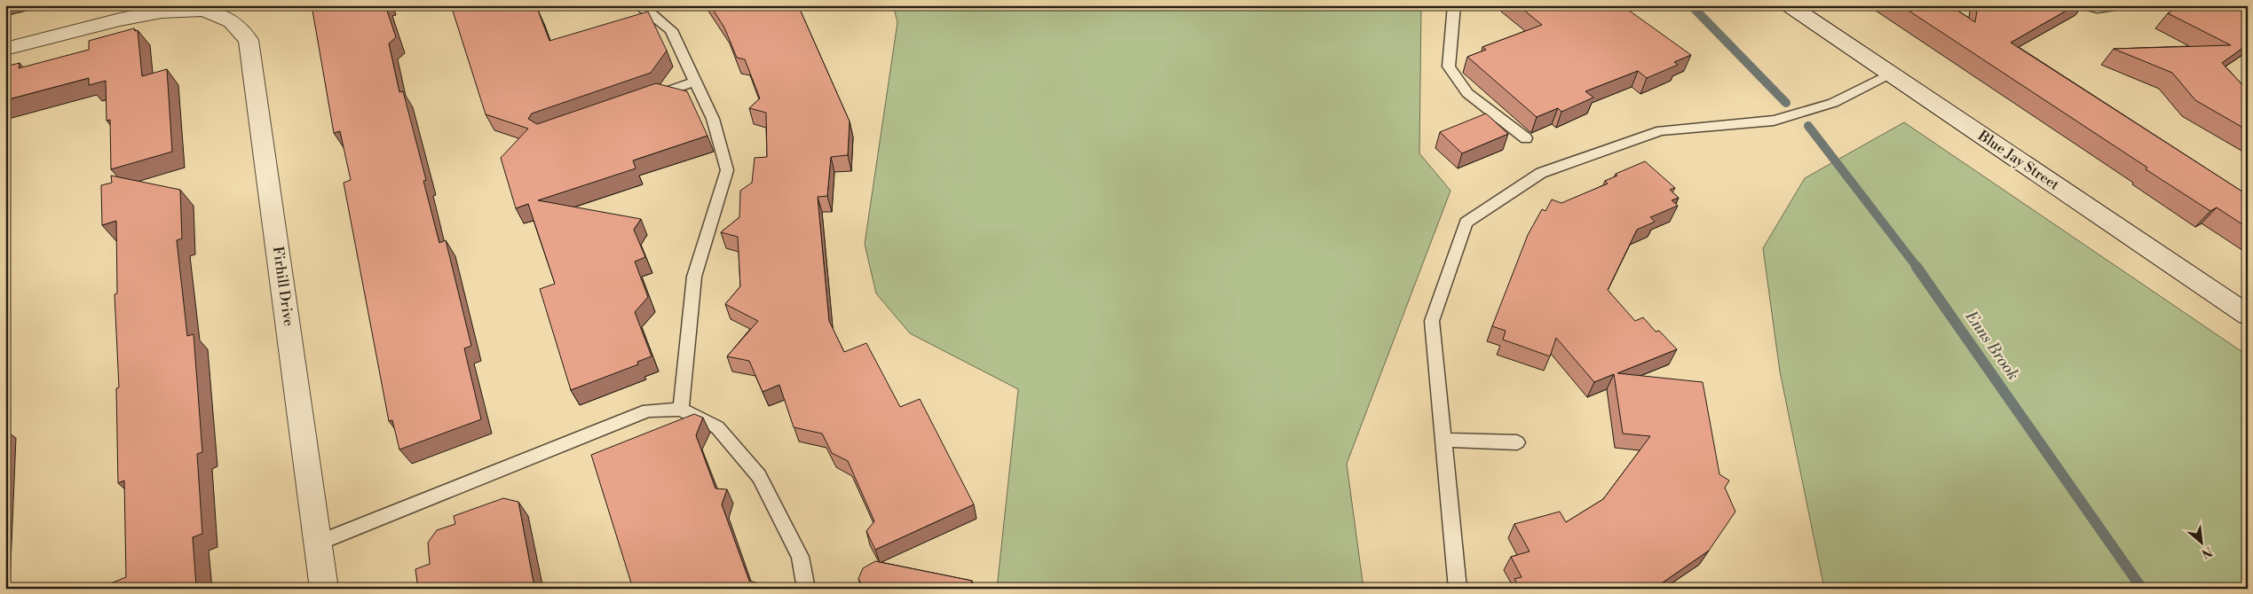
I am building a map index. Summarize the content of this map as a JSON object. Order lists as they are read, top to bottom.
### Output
{
  "streets": {
    "street": ["Blue Jay Street", "Firhill Drive"]
  },
  "water": ["Enns Brook"],
  "north": "bottom right"
}
